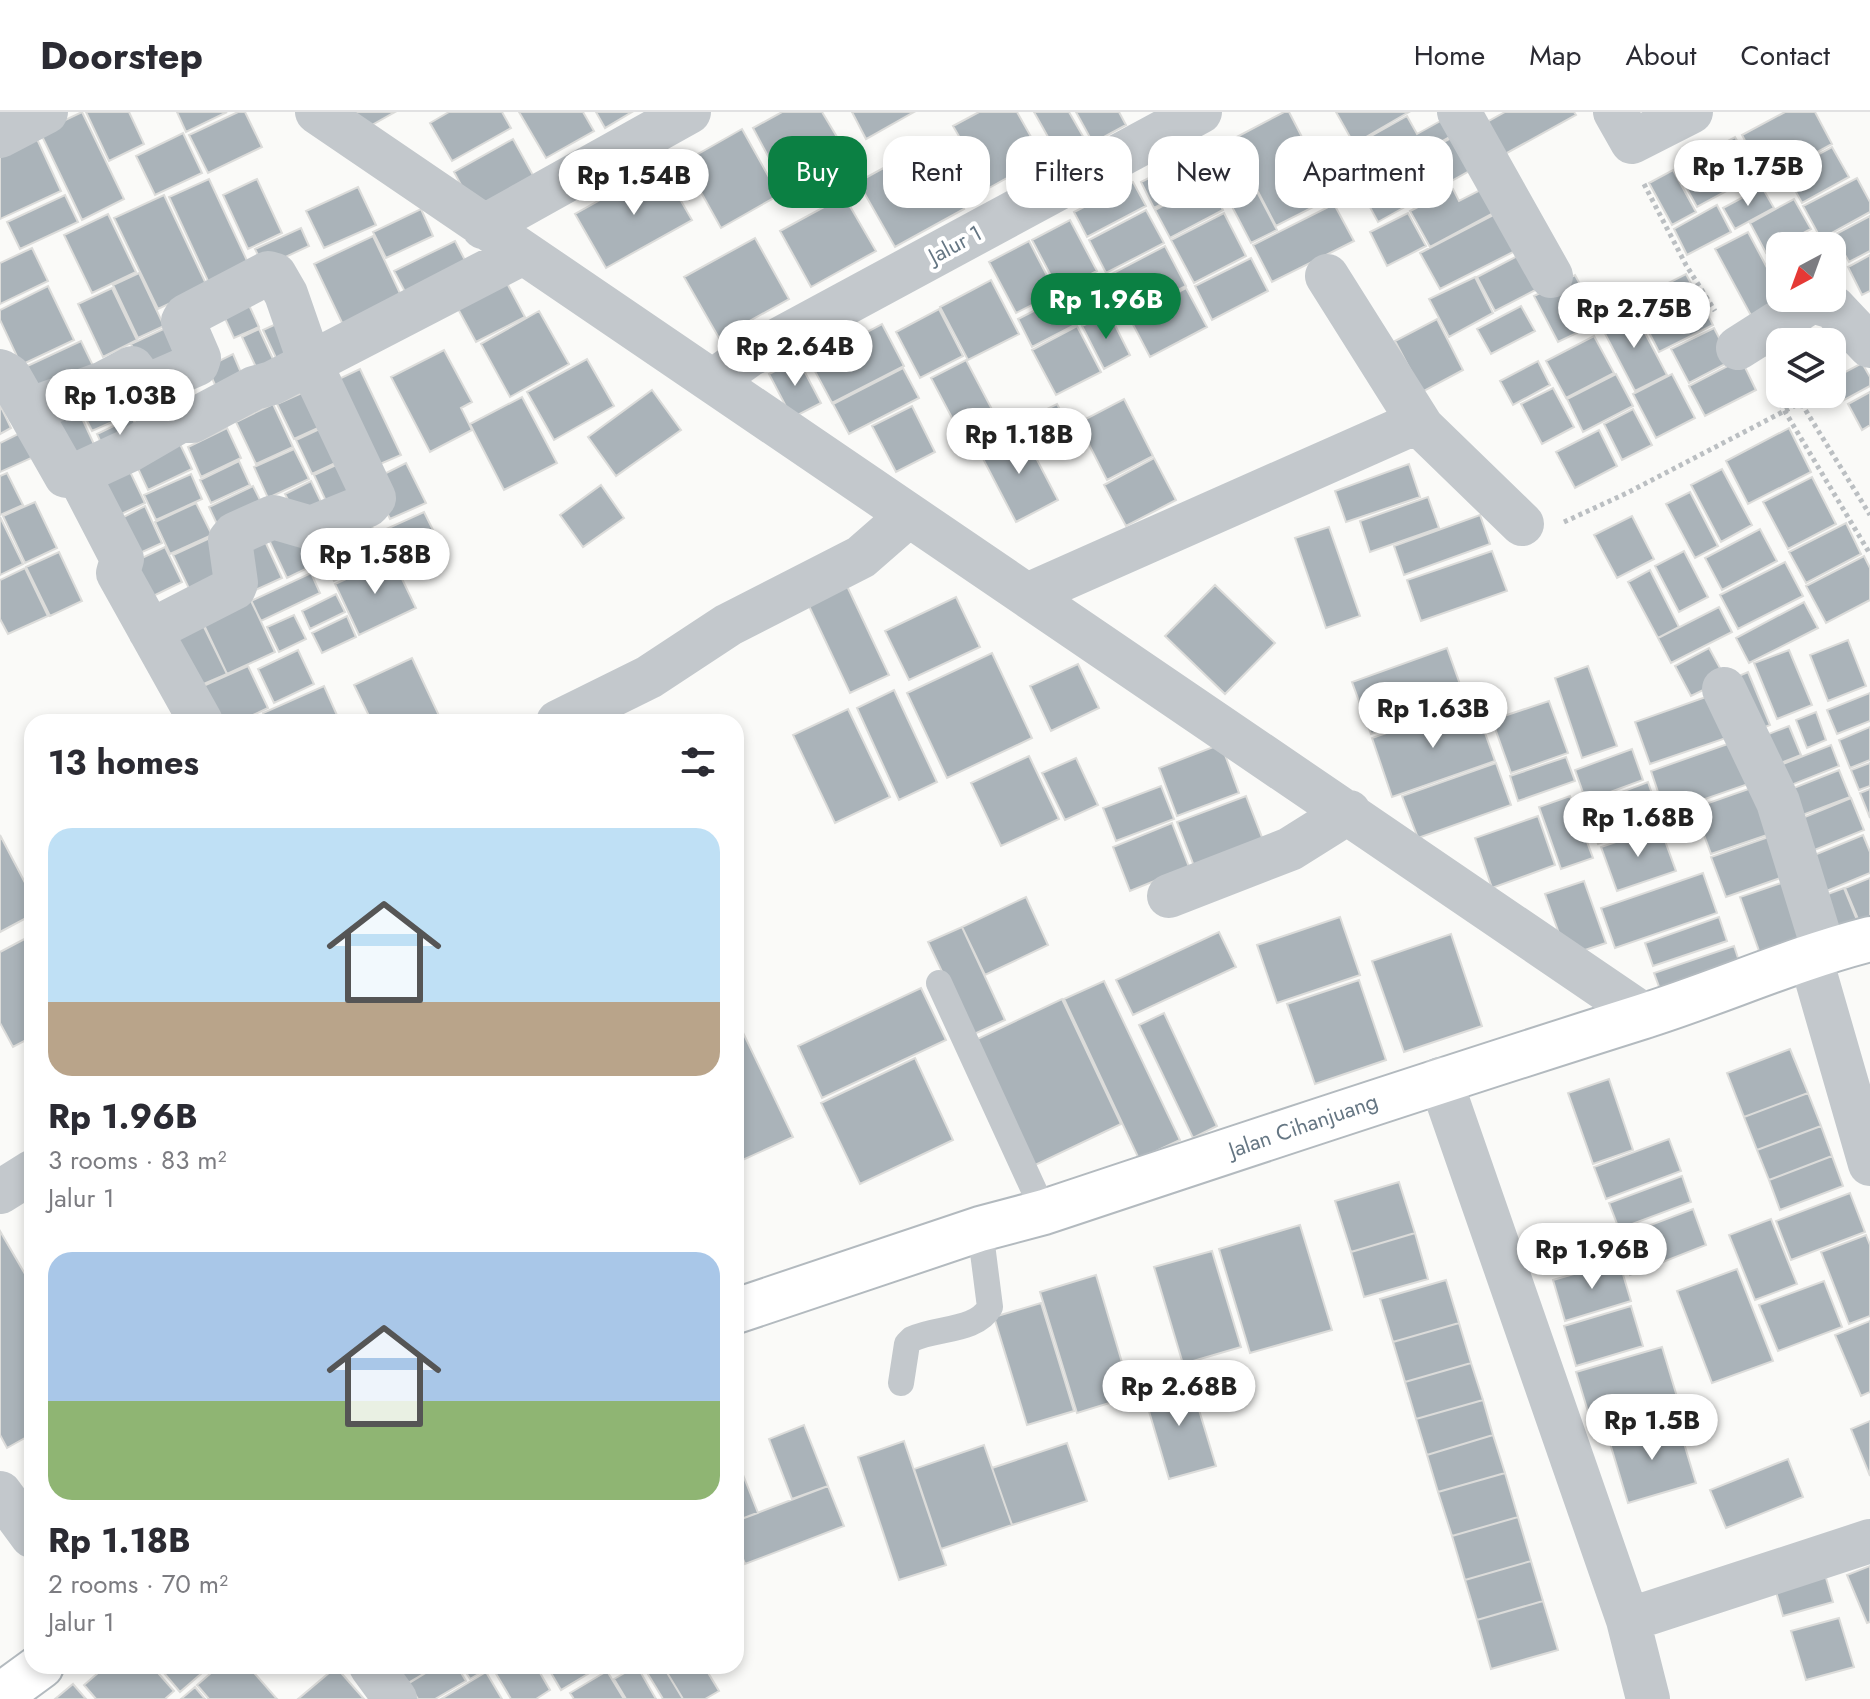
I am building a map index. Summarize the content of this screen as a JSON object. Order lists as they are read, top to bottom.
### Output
{
  "streets": {
    "main road": ["Jalan Cihanjuang"],
    "street": ["Jalur 1"]
  },
  "north": "bottom left",
  "page": {
    "header": "Doorstep",
    "nav": [
      "Home",
      "Map",
      "About",
      "Contact"
    ],
    "chip": [
      "Buy",
      "Rent",
      "Filters",
      "New",
      "Apartment"
    ],
    "price": [
      "Rp 1.75B",
      "Rp 1.54B",
      "Rp 1.96B",
      "Rp 2.75B",
      "Rp 2.64B",
      "Rp 1.03B",
      "Rp 1.18B",
      "Rp 1.58B",
      "Rp 1.63B",
      "Rp 1.68B",
      "Rp 1.96B",
      "Rp 2.68B",
      "Rp 1.5B"
    ],
    "heading": "13 homes",
    "list": [
      {
        "name": "Rp 1.96B",
        "note": "3 rooms · 83 m² · Jalur 1"
      },
      {
        "name": "Rp 1.18B",
        "note": "2 rooms · 70 m² · Jalur 1"
      }
    ]
  }
}
